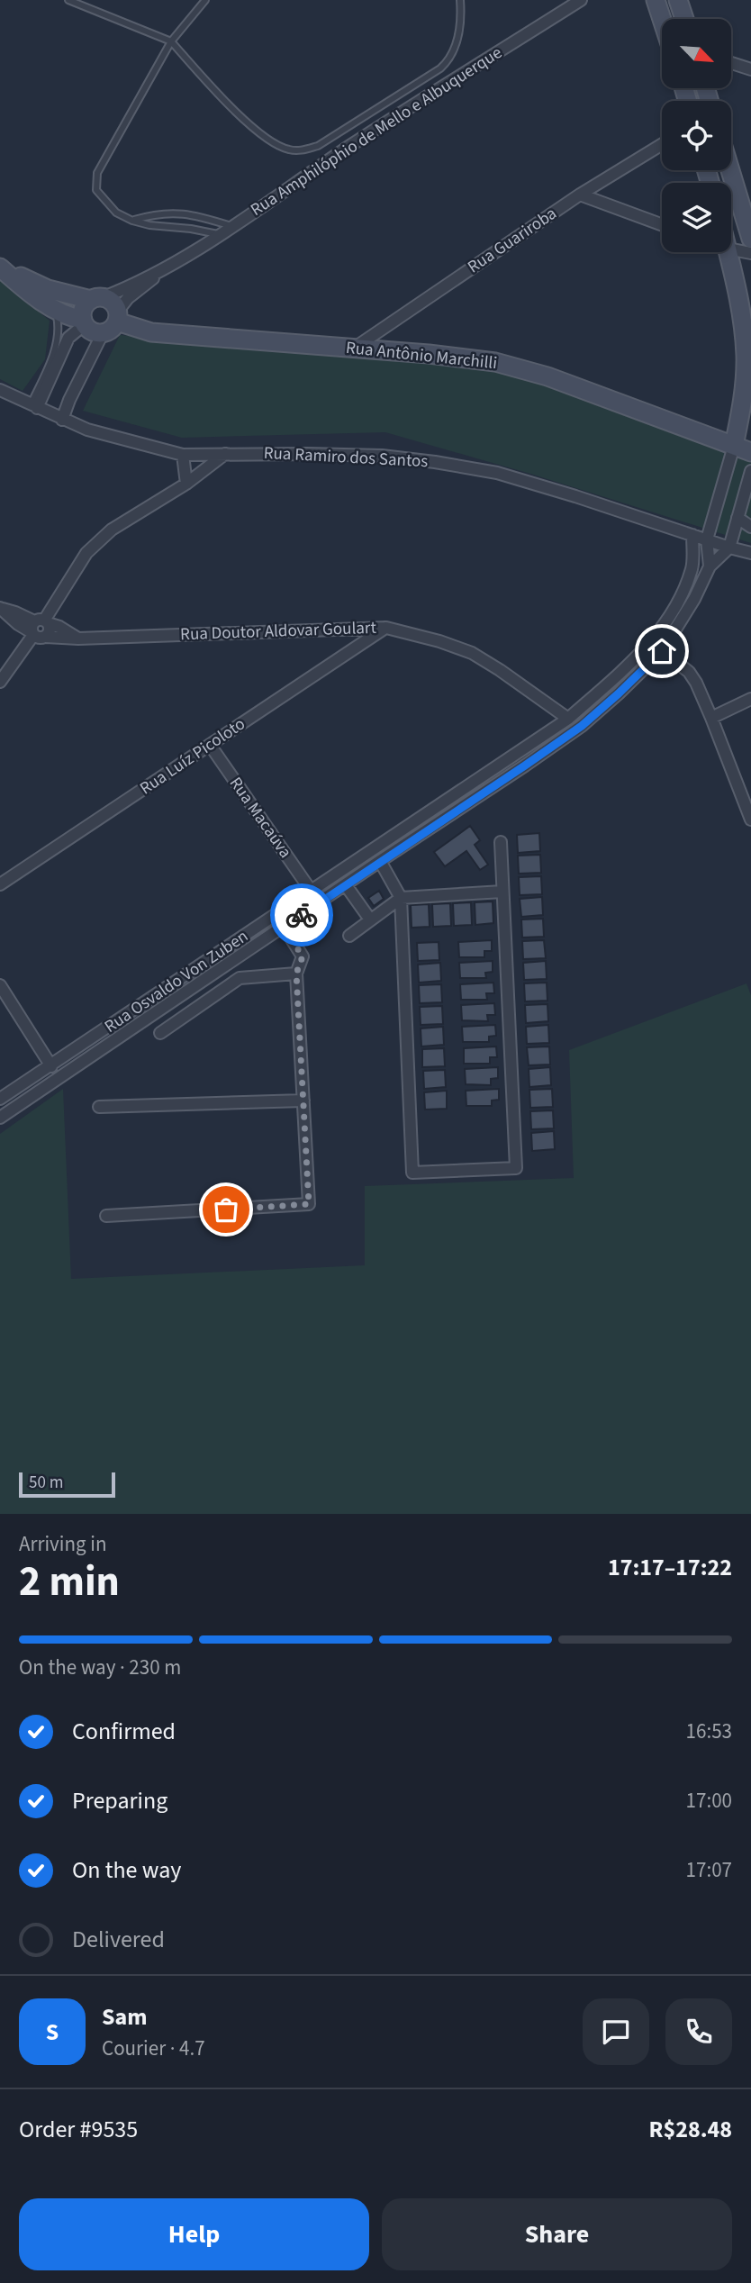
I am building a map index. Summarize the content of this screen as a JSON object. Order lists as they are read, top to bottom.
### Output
{
  "streets": {
    "street": [
      "Rua Amphilóphio de Mello e Albuquerque",
      "Rua Guariroba",
      "Rua Antônio Marchilli",
      "Rua Ramiro dos Santos",
      "Rua Doutor Aldovar Goulart",
      "Rua Luíz Picoloto",
      "Rua Macaúva",
      "Rua Osvaldo Von Zuben"
    ]
  },
  "crossings": [
    ["Rua Amphilóphio de Mello e Albuquerque", "Rua Antônio Marchilli"],
    ["Rua Guariroba", "Rua Antônio Marchilli"],
    ["Rua Ramiro dos Santos", "Rua Osvaldo Von Zuben"],
    ["Rua Doutor Aldovar Goulart", "Rua Luíz Picoloto"],
    ["Rua Doutor Aldovar Goulart", "Rua Osvaldo Von Zuben"],
    ["Rua Luíz Picoloto", "Rua Macaúva"],
    ["Rua Macaúva", "Rua Osvaldo Von Zuben"]
  ],
  "scale_bar": "50 m",
  "north": "bottom right",
  "page": {
    "scale": "50 m",
    "heading": ["2 min", "Arriving in", "17:17–17:22"],
    "panel": [
      "Sam",
      "Courier · 4.7",
      "Order #9535",
      "R$28.48"
    ],
    "bar": "On the way · 230 m",
    "list": [
      ["Confirmed", "16:53"],
      ["Preparing", "17:00"],
      ["On the way", "17:07"],
      "Delivered"
    ],
    "round": "S",
    "buttons": ["Help", "Share"]
  }
}
